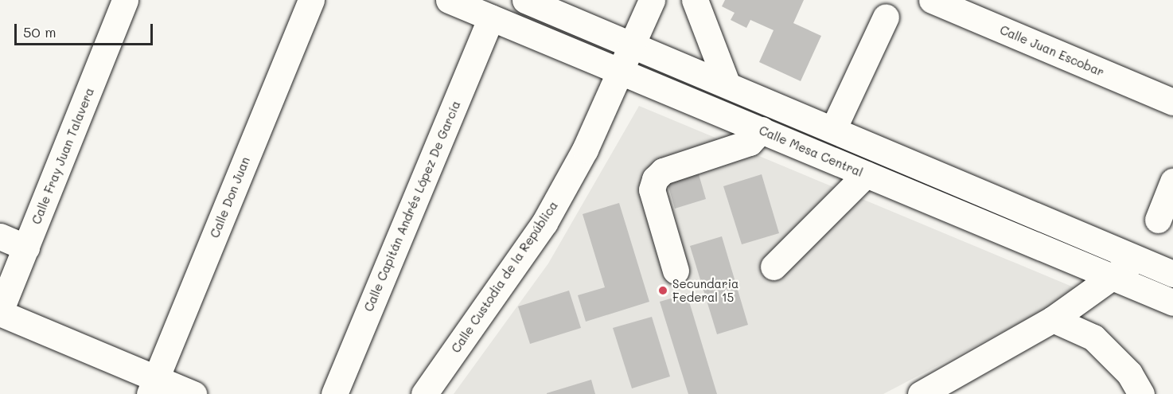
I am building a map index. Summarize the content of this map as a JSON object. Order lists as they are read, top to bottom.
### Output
{
  "streets": {
    "street": [
      "Calle Juan Escobar",
      "Calle Mesa Central",
      "Calle Fray Juan Talavera",
      "Calle Don Juan",
      "Calle Capitán Andrés López De García",
      "Calle Custodia de la República"
    ]
  },
  "crossings": [
    ["Calle Mesa Central", "Calle Capitán Andrés López De García"],
    ["Calle Mesa Central", "Calle Custodia de la República"]
  ],
  "places": ["Secundaria Federal 15"],
  "scale_bar": "50 m"
}
